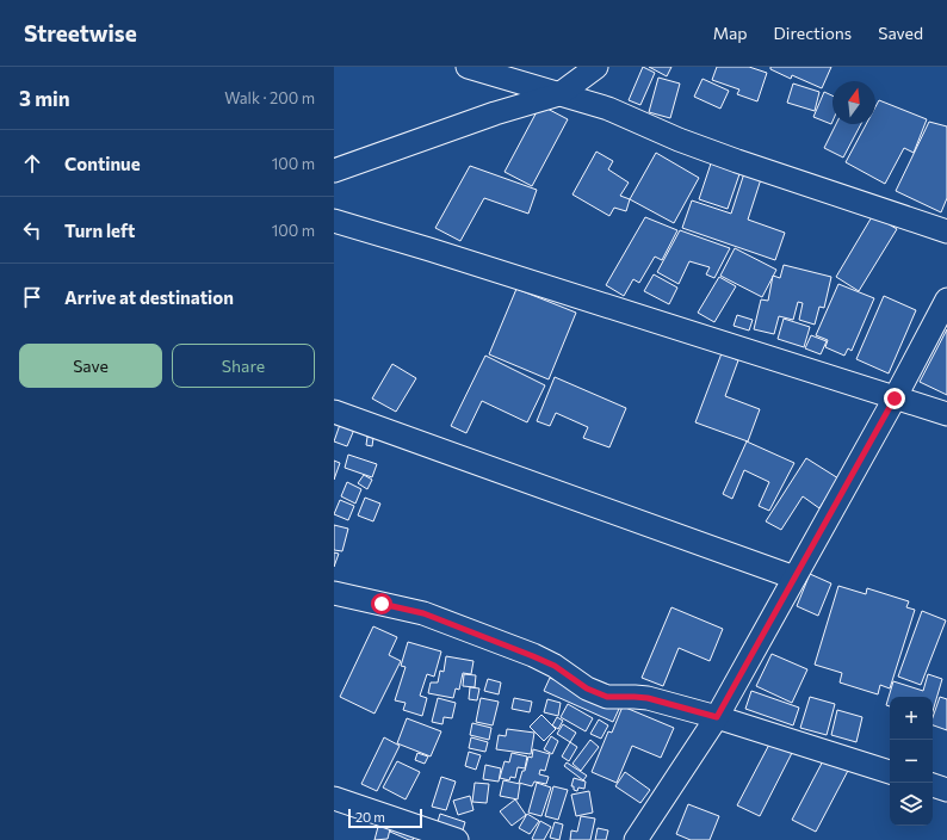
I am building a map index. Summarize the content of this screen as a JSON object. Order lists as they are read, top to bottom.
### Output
{
  "scale_bar": "20 m",
  "north": "top",
  "page": {
    "header": "Streetwise",
    "nav": ["Map", "Directions", "Saved"],
    "heading": ["3 min", "Walk · 200 m"],
    "list": [
      ["Continue", "100 m"],
      ["Turn left", "100 m"],
      "Arrive at destination"
    ],
    "buttons": ["Save", "Share"],
    "map_buttons": ["+", "−"],
    "scale": "20 m"
  }
}
